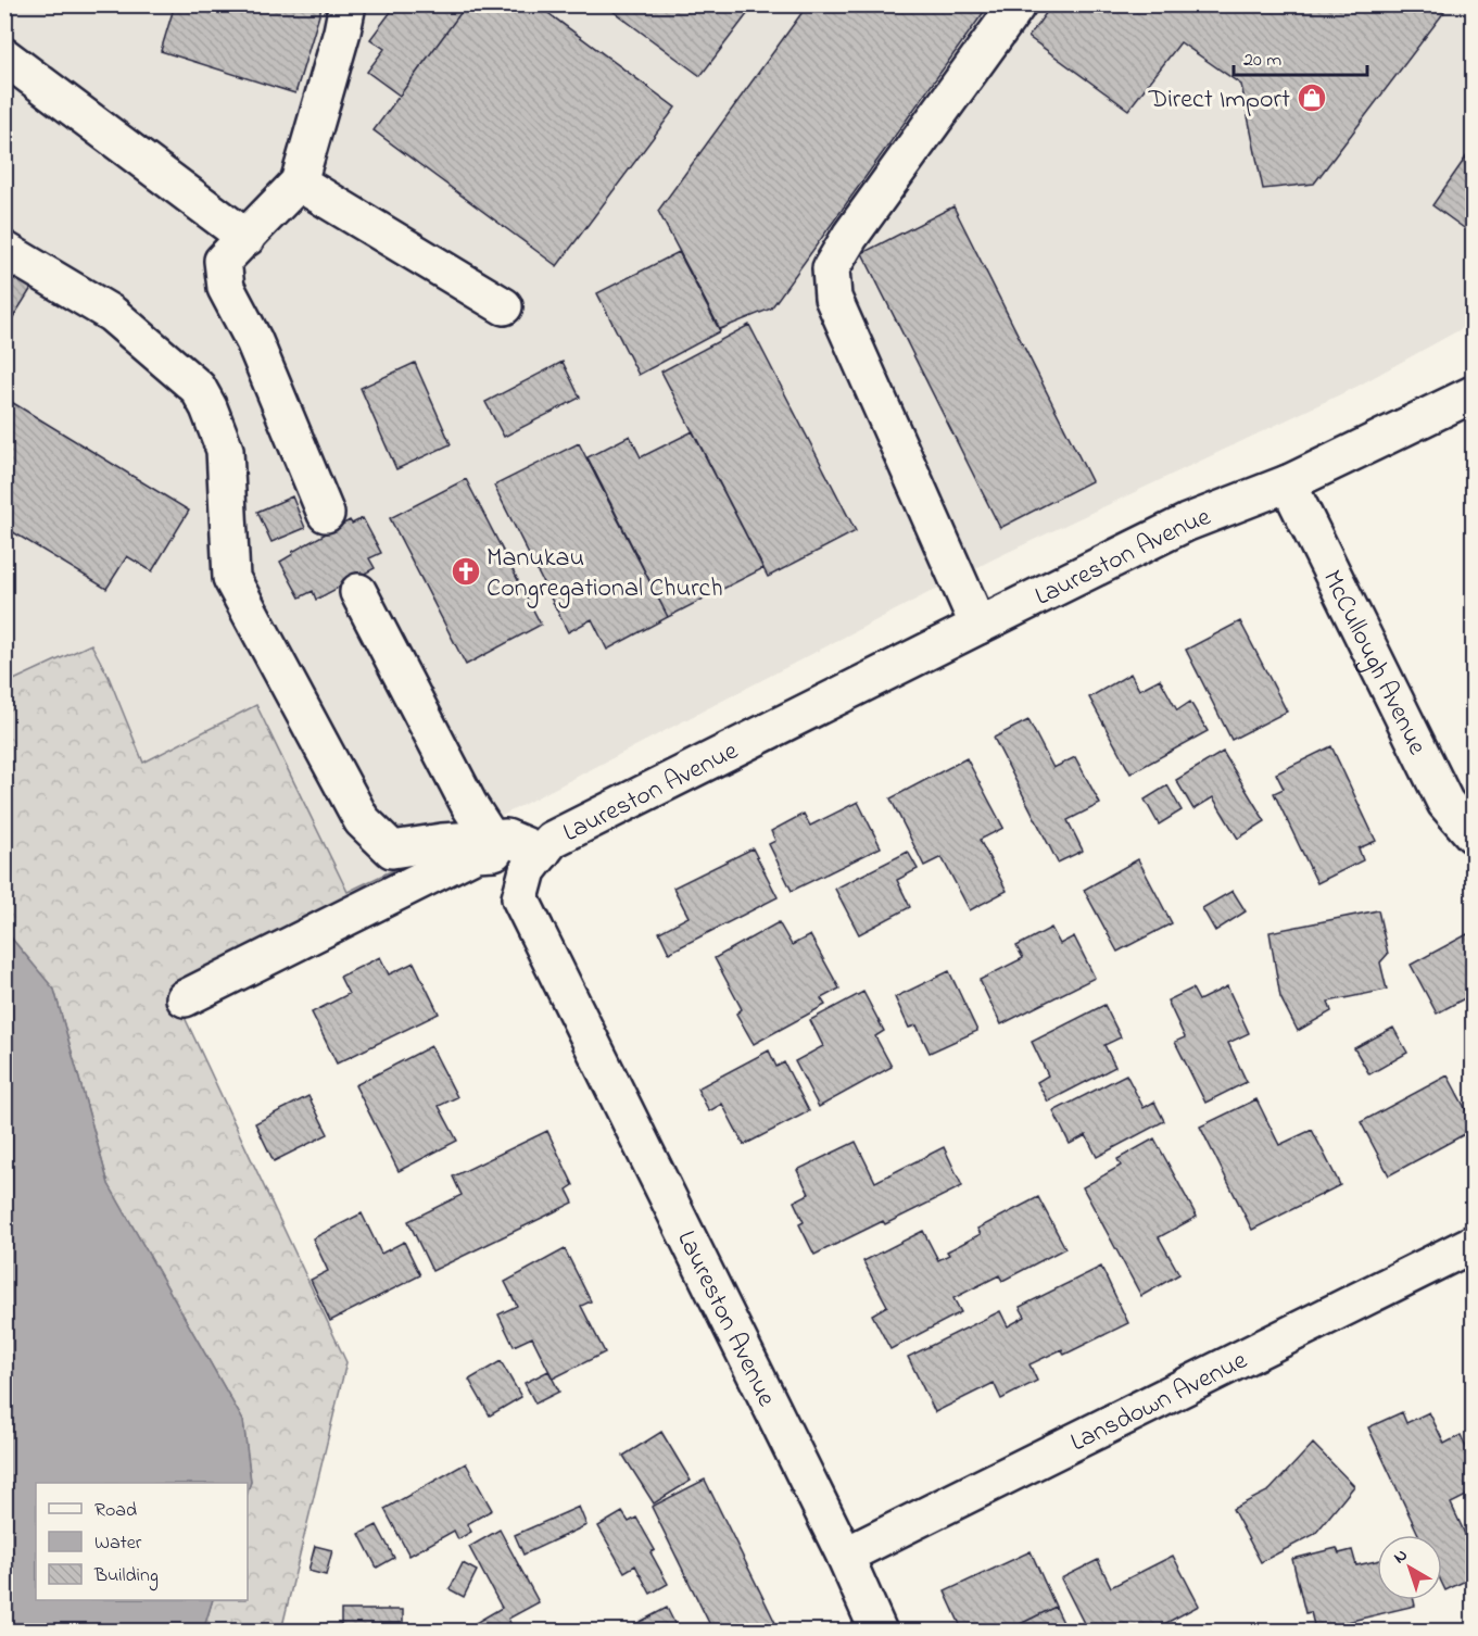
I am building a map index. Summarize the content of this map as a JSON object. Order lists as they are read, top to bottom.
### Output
{
  "streets": {
    "street": ["Laureston Avenue", "McCullough Avenue", "Lansdown Avenue"]
  },
  "crossings": [
    ["Laureston Avenue", "McCullough Avenue"],
    ["Laureston Avenue", "Lansdown Avenue"]
  ],
  "places": {
    "shop": ["Direct Import"],
    "church": ["Manukau Congregational Church"]
  },
  "legend": ["Road", "Water", "Building"],
  "scale_bar": "20 m",
  "north": "top left"
}
